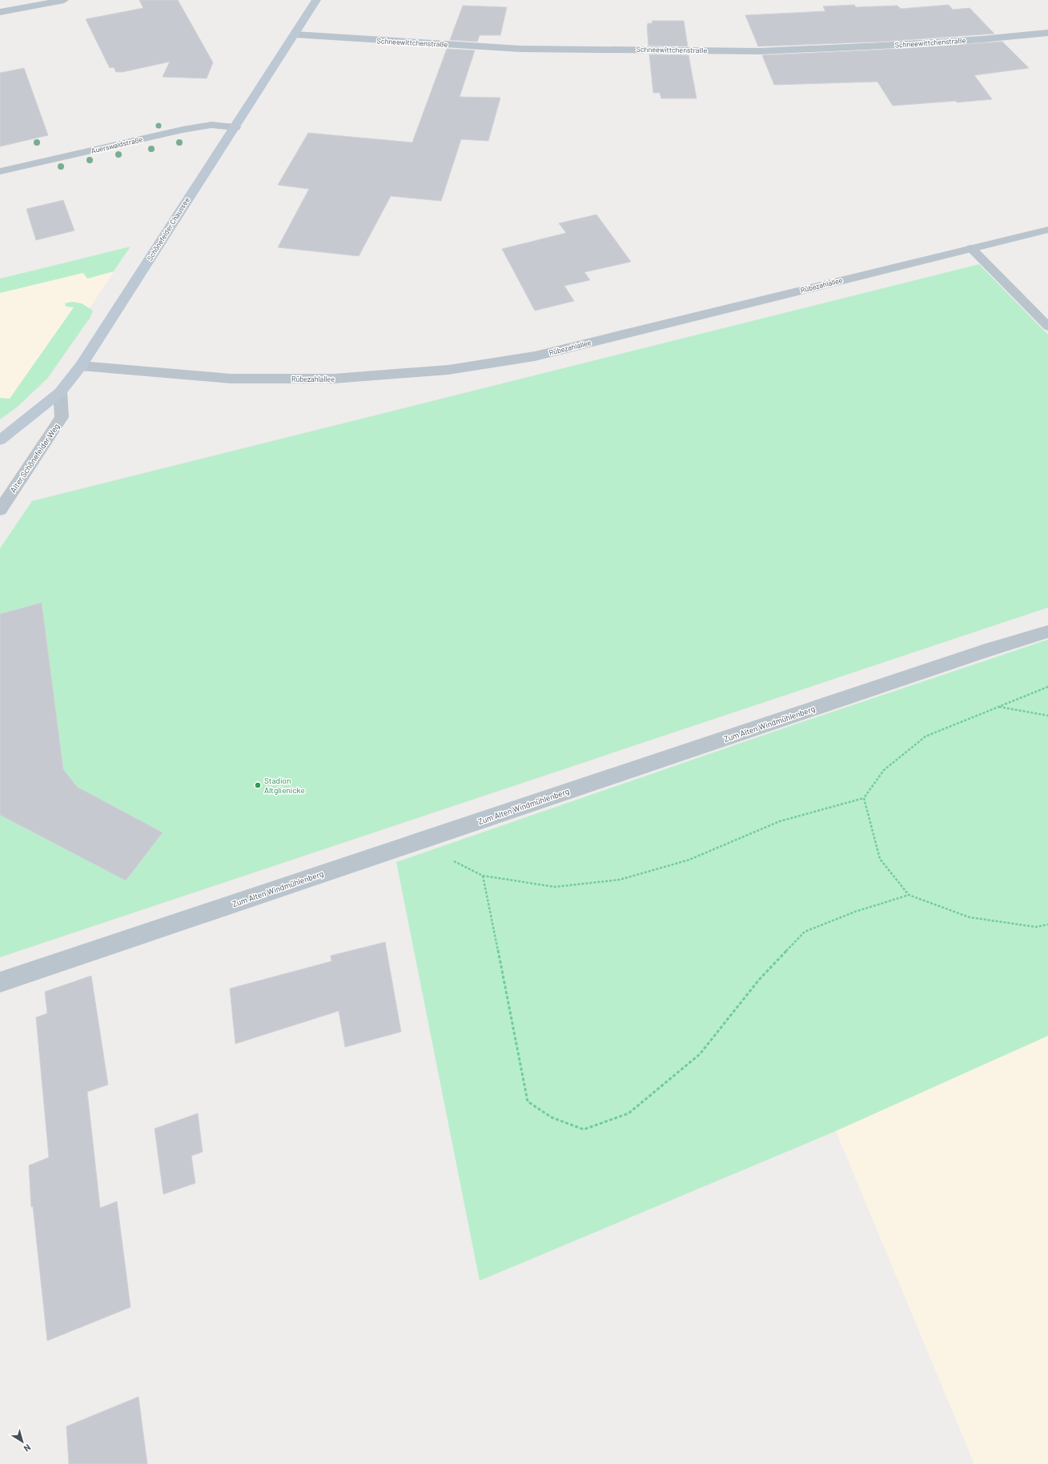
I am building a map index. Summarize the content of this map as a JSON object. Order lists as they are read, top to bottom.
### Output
{
  "streets": {
    "main road": ["Schönefelder Chaussee"],
    "street": [
      "Schneewittchenstraße",
      "Auerswaldstraße",
      "Rübezahlallee",
      "Alter Schönefelder Weg",
      "Zum Alten Windmühlenberg"
    ]
  },
  "crossings": [
    ["Schneewittchenstraße", "Schönefelder Chaussee"],
    ["Auerswaldstraße", "Schönefelder Chaussee"],
    ["Schönefelder Chaussee", "Rübezahlallee"],
    ["Schönefelder Chaussee", "Alter Schönefelder Weg"]
  ],
  "places": ["Stadion Altglienicke"],
  "north": "bottom right"
}
